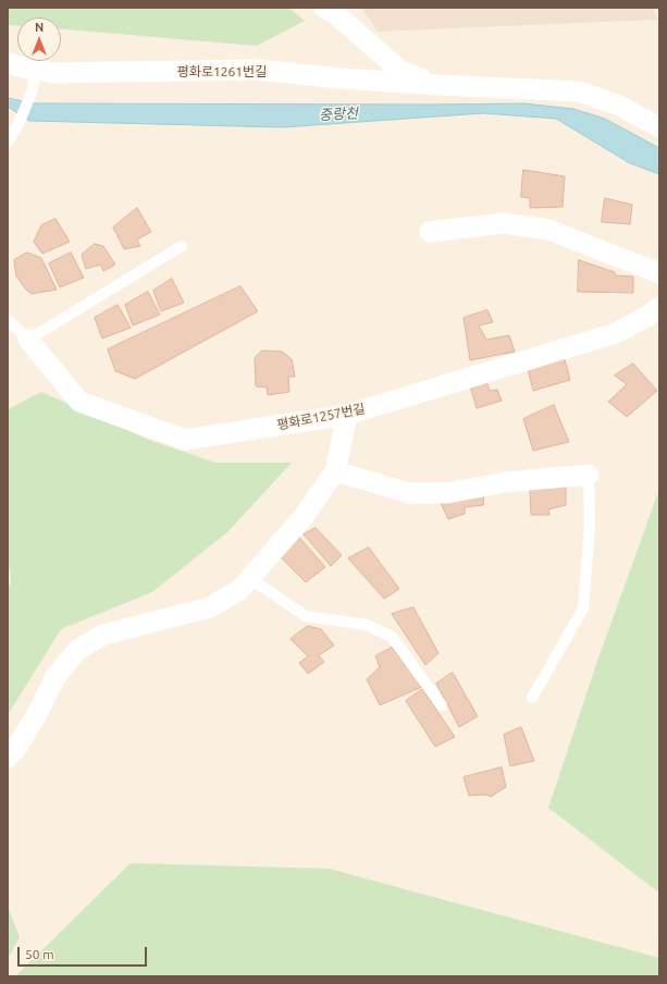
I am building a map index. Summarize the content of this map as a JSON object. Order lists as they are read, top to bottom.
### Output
{
  "streets": {
    "street": ["평화로1261번길", "평화로1257번길"]
  },
  "water": ["중랑천"],
  "scale_bar": "50 m",
  "north": "top"
}
